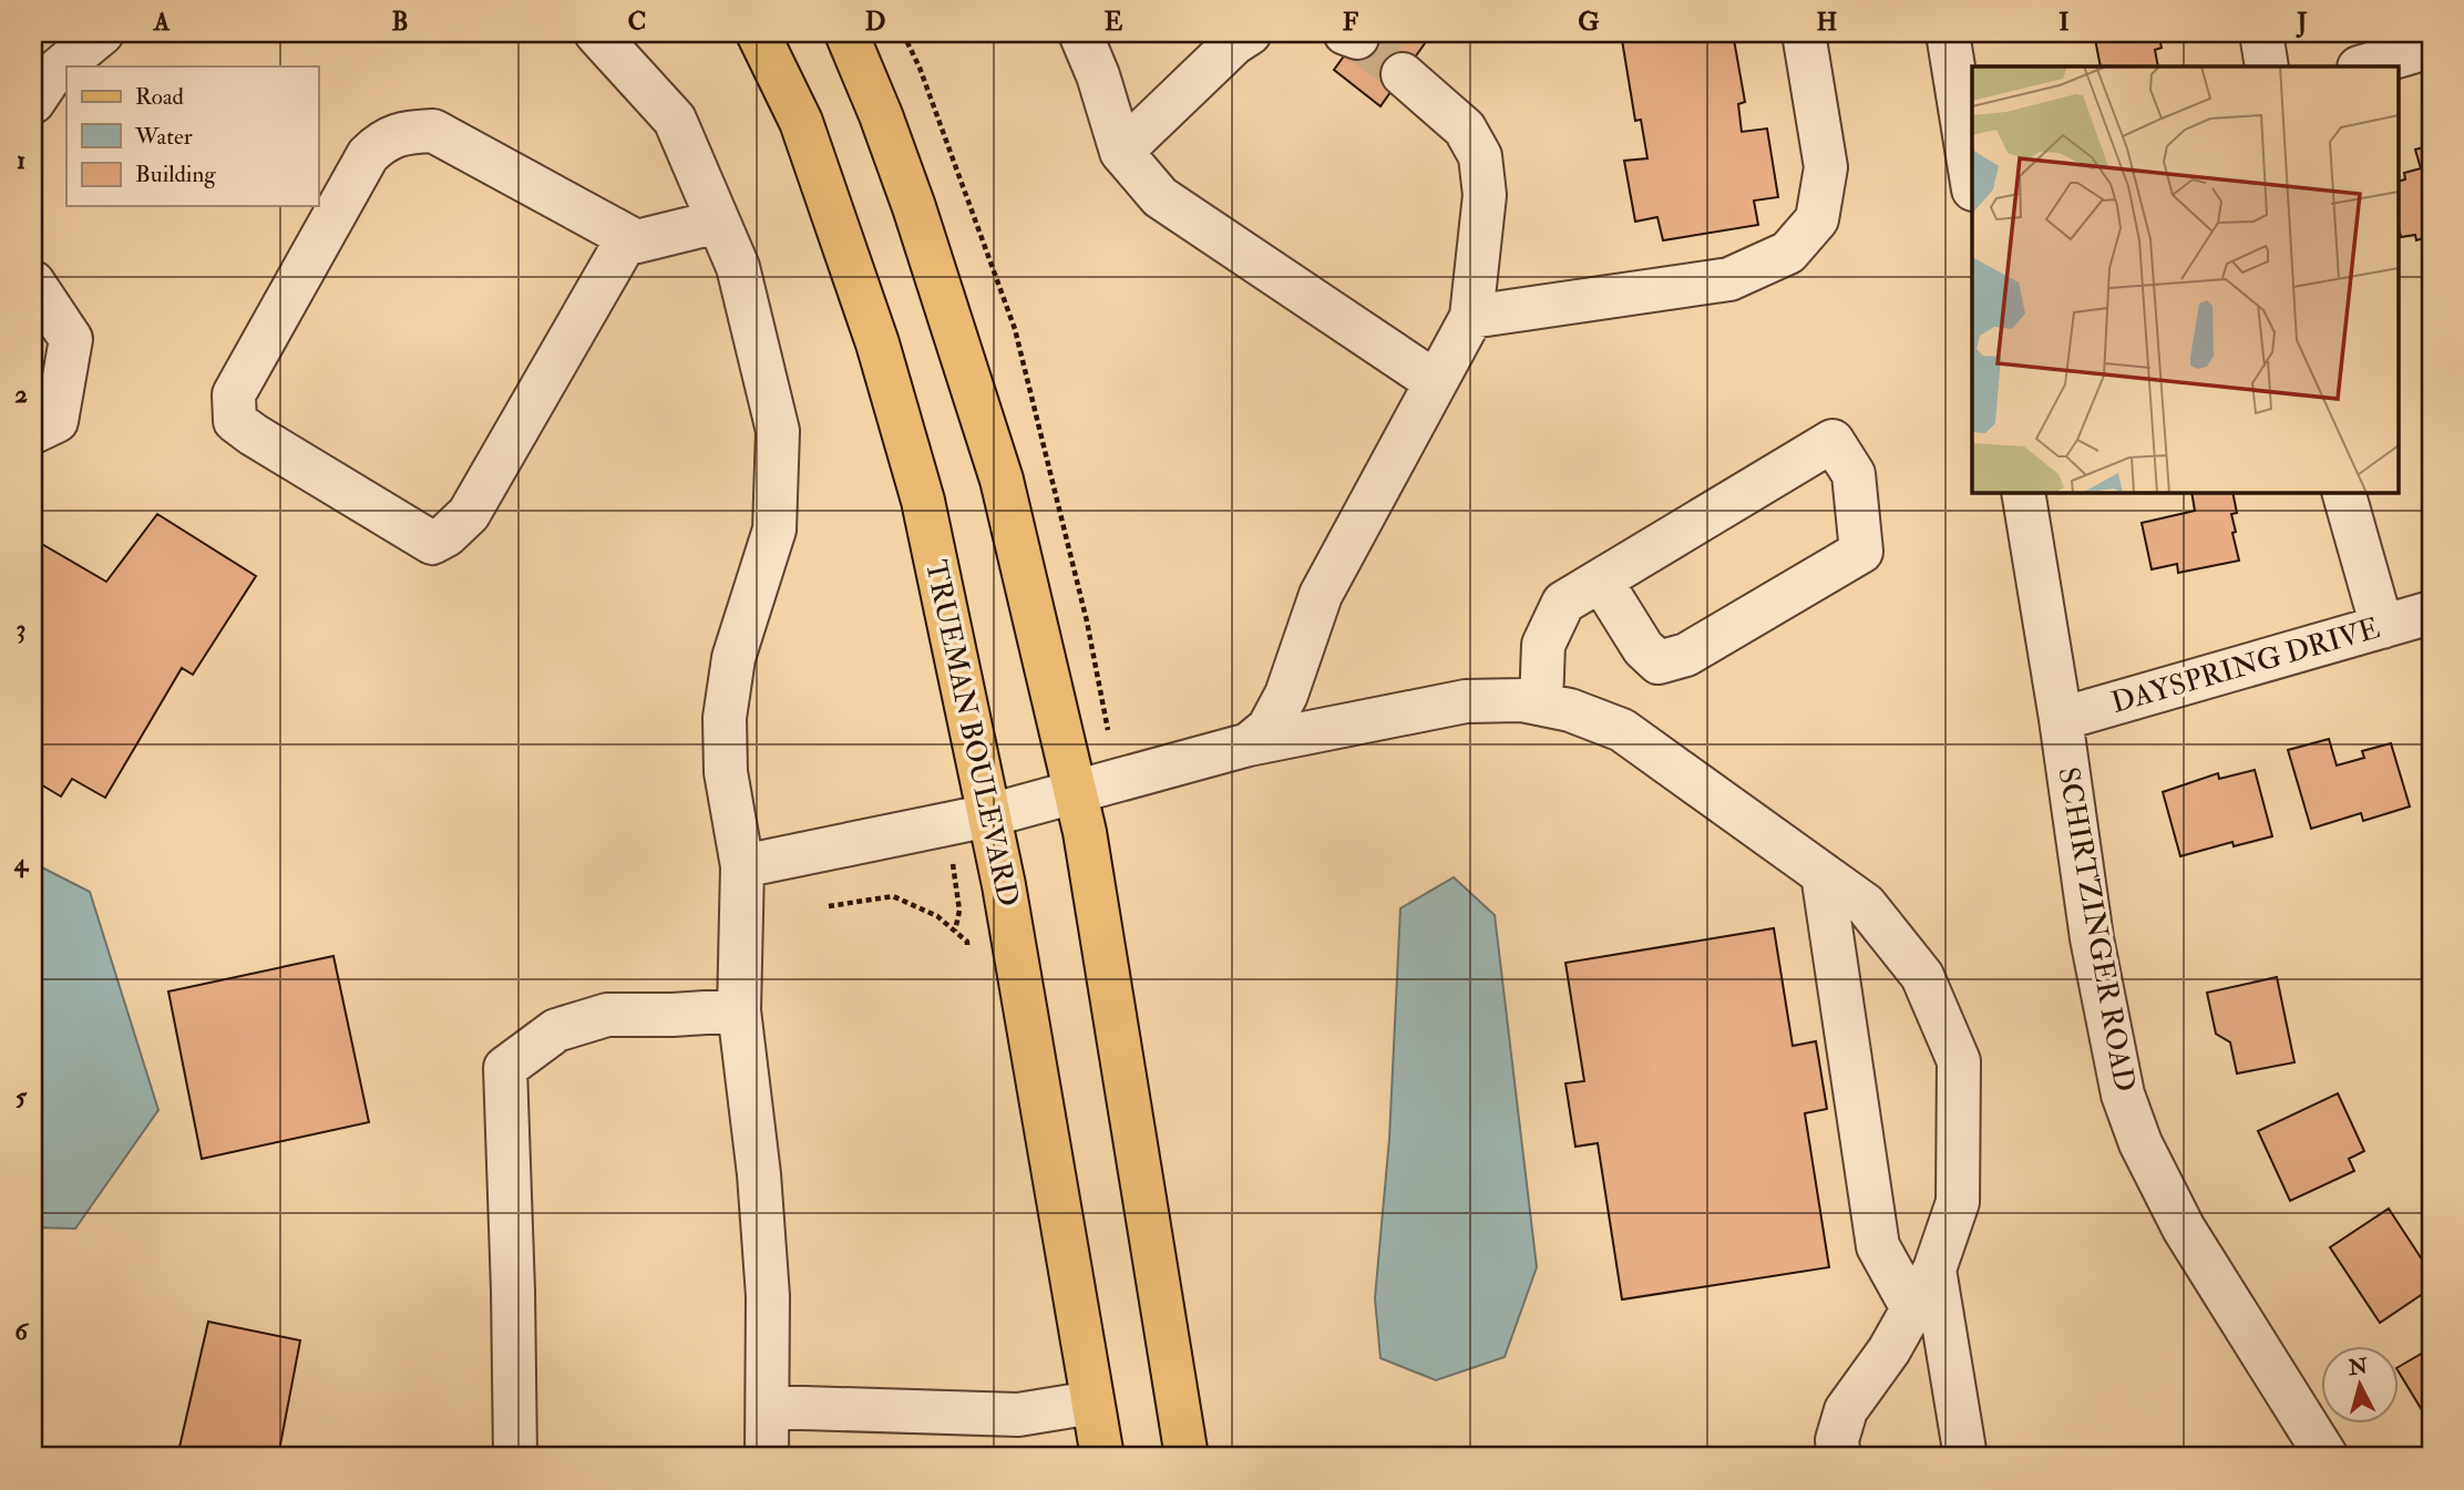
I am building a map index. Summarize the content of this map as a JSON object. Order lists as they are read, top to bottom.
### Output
{
  "streets": {
    "main road": ["TRUEMAN BOULEVARD"],
    "street": ["DAYSPRING DRIVE", "SCHIRTZINGER ROAD"]
  },
  "crossings": [
    ["DAYSPRING DRIVE", "SCHIRTZINGER ROAD"]
  ],
  "legend": ["Road", "Water", "Building"],
  "north": "top",
  "grid": {
    "columns": [
      "A",
      "B",
      "C",
      "D",
      "E",
      "F",
      "G",
      "H",
      "I",
      "J"
    ],
    "rows": [
      "1",
      "2",
      "3",
      "4",
      "5",
      "6"
    ]
  }
}
